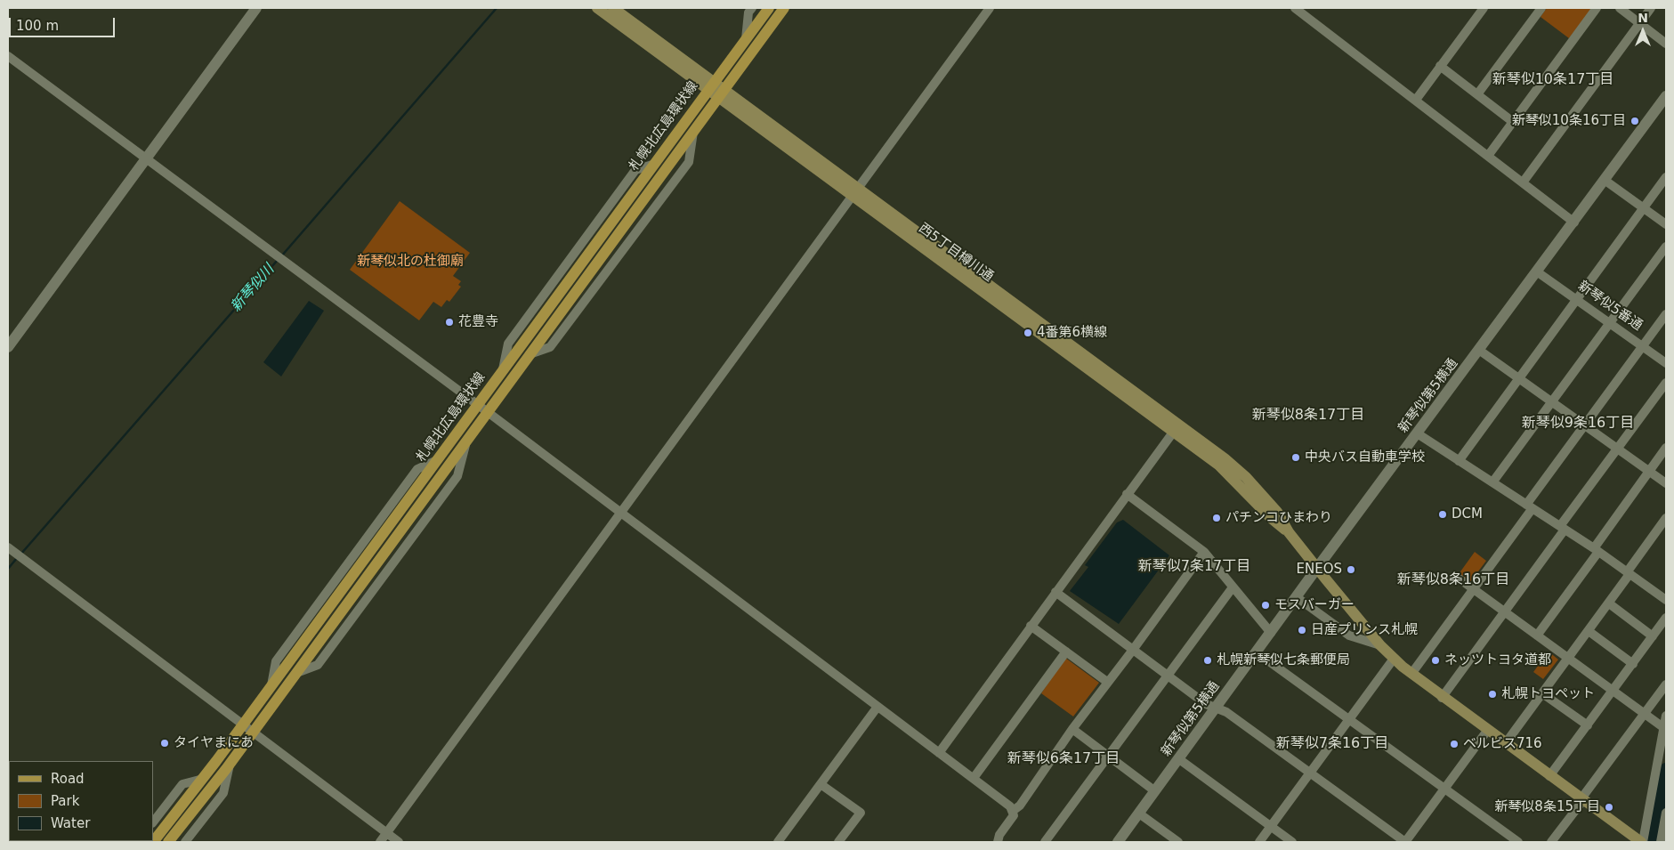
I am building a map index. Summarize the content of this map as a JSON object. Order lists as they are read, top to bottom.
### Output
{
  "streets": {
    "main road": ["札幌北広島環状線", "西5丁目樽川通"],
    "street": ["新琴似5番通", "新琴似第5横通"]
  },
  "crossings": [
    ["札幌北広島環状線", "西5丁目樽川通"],
    ["西5丁目樽川通", "新琴似第5横通"],
    ["新琴似5番通", "新琴似第5横通"]
  ],
  "districts": [
    "新琴似10条17丁目",
    "新琴似8条17丁目",
    "新琴似9条16丁目",
    "新琴似7条17丁目",
    "新琴似8条16丁目",
    "新琴似7条16丁目",
    "新琴似6条17丁目"
  ],
  "water": ["新琴似川"],
  "parks": ["新琴似北の杜御廟"],
  "places": [
    "新琴似10条16丁目",
    "花豊寺",
    "4番第6横線",
    "中央バス自動車学校",
    "DCM",
    "パチンコひまわり",
    "ENEOS",
    "モスバーガー",
    "日産プリンス札幌",
    "札幌新琴似七条郵便局",
    "ネッツトヨタ道都",
    "札幌トヨペット",
    "タイヤまにあ",
    "ベルビス716",
    "新琴似8条15丁目"
  ],
  "legend": ["Road", "Park", "Water"],
  "scale_bar": "100 m",
  "north": "top"
}
